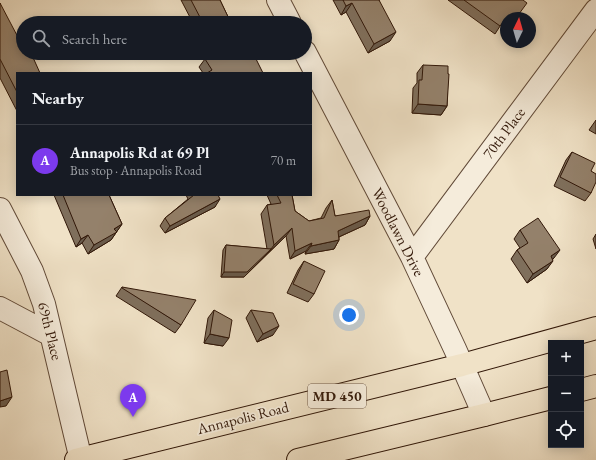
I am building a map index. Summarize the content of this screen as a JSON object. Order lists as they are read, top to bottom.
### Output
{
  "streets": {
    "main road": ["MD 450", "Annapolis Road"],
    "street": ["70th Place", "Woodlawn Drive", "69th Place"]
  },
  "crossings": [
    ["70th Place", "Woodlawn Drive"],
    ["Woodlawn Drive", "Annapolis Road"],
    ["69th Place", "Annapolis Road"]
  ],
  "north": "top",
  "page": {
    "search": "Search here",
    "heading": "Nearby",
    "list": [
      {
        "mark": "A",
        "name": "Annapolis Rd at 69 Pl",
        "note": "Bus stop · Annapolis Road",
        "value": "70 m"
      }
    ],
    "map_buttons": ["+", "−"],
    "pins": "A"
  }
}
